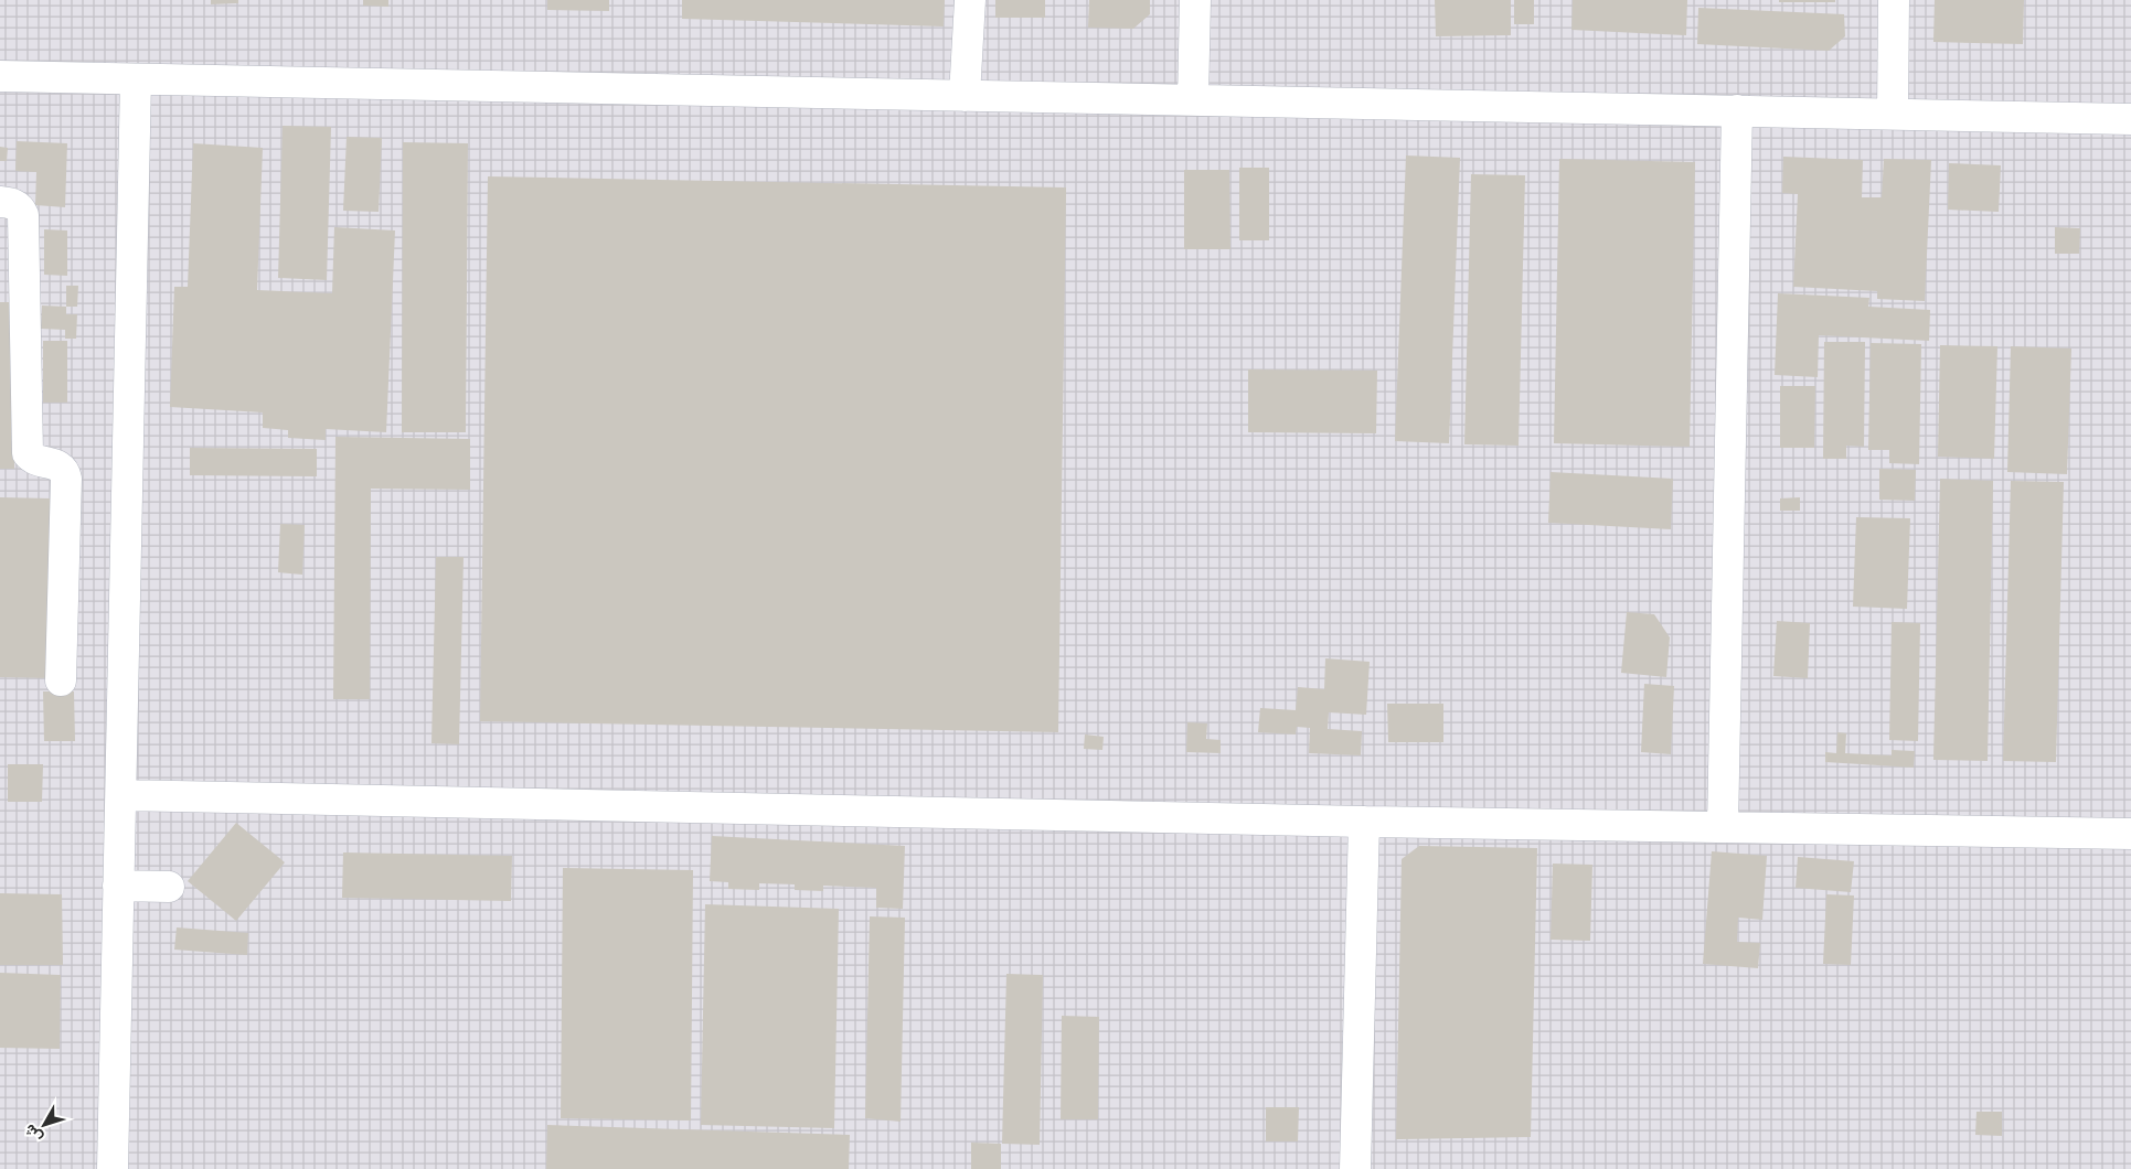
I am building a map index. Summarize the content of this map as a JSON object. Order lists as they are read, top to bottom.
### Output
{
  "north": "bottom left"
}
